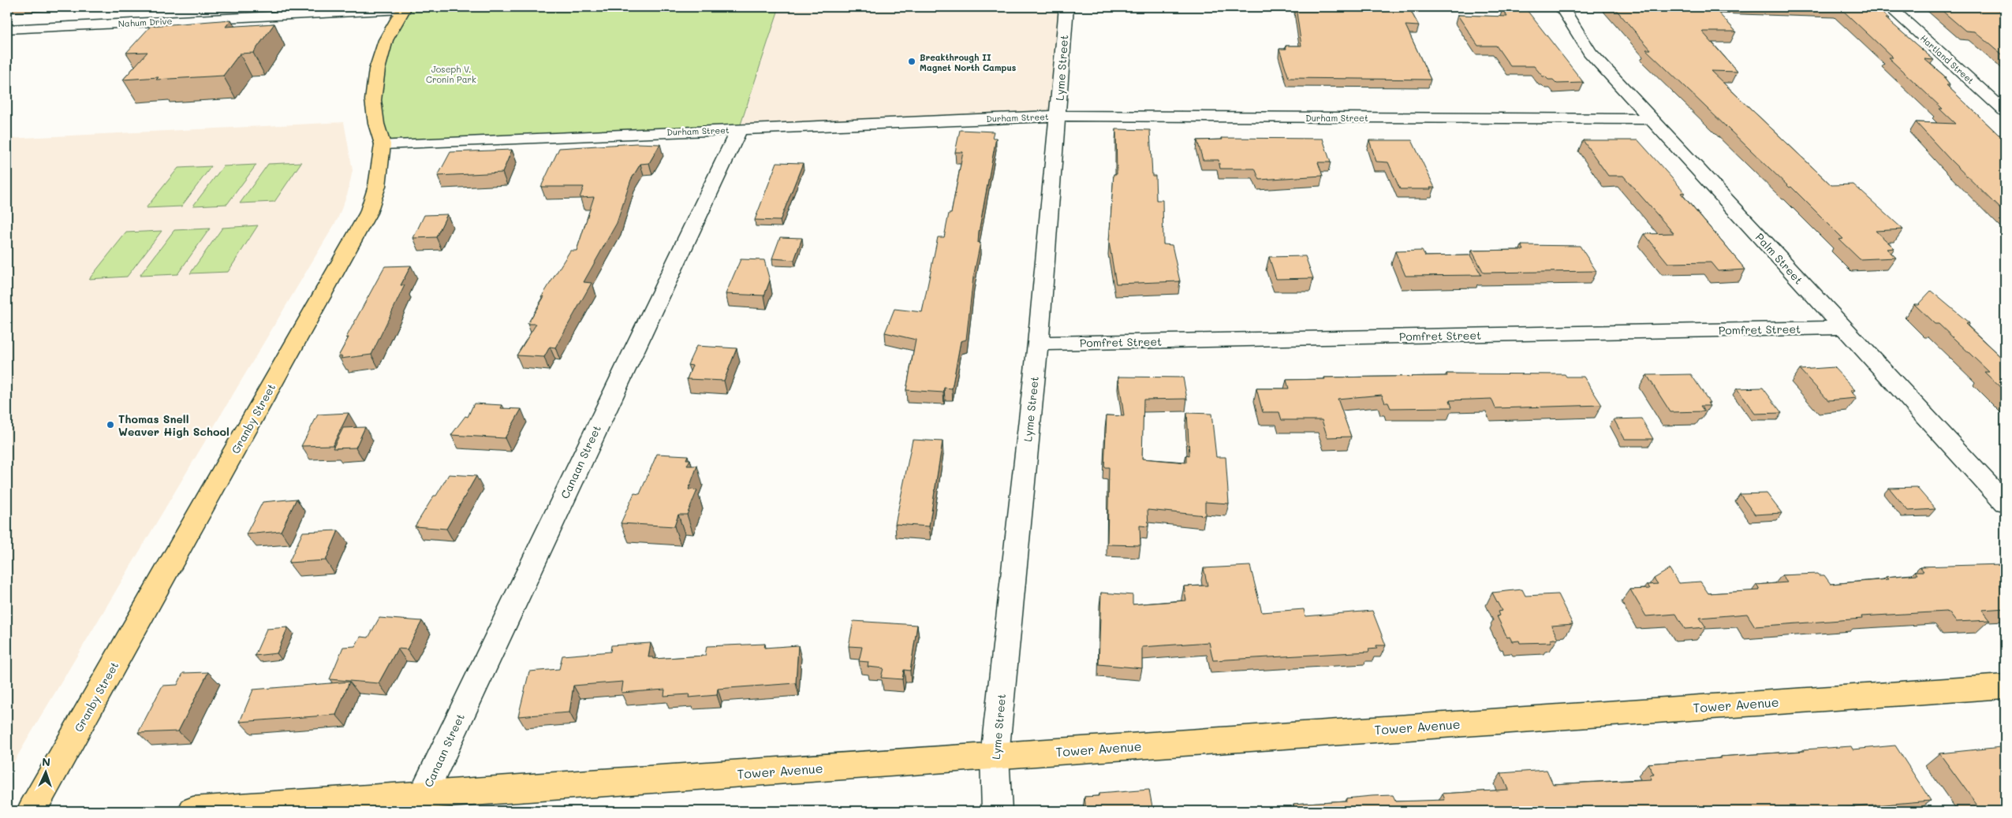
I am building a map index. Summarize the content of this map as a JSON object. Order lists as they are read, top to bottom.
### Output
{
  "streets": {
    "main road": ["Granby Street", "Tower Avenue"],
    "street": [
      "Nahum Drive",
      "Hartland Street",
      "Lyme Street",
      "Durham Street",
      "Palm Street",
      "Pomfret Street",
      "Canaan Street"
    ]
  },
  "crossings": [
    ["Nahum Drive", "Granby Street"],
    ["Lyme Street", "Durham Street"],
    ["Lyme Street", "Pomfret Street"],
    ["Lyme Street", "Tower Avenue"],
    ["Durham Street", "Palm Street"],
    ["Durham Street", "Granby Street"],
    ["Durham Street", "Canaan Street"],
    ["Palm Street", "Pomfret Street"],
    ["Canaan Street", "Tower Avenue"]
  ],
  "parks": ["Joseph V. Cronin Park"],
  "places": ["Breakthrough II Magnet North Campus", "Thomas Snell Weaver High School"],
  "north": "top"
}
